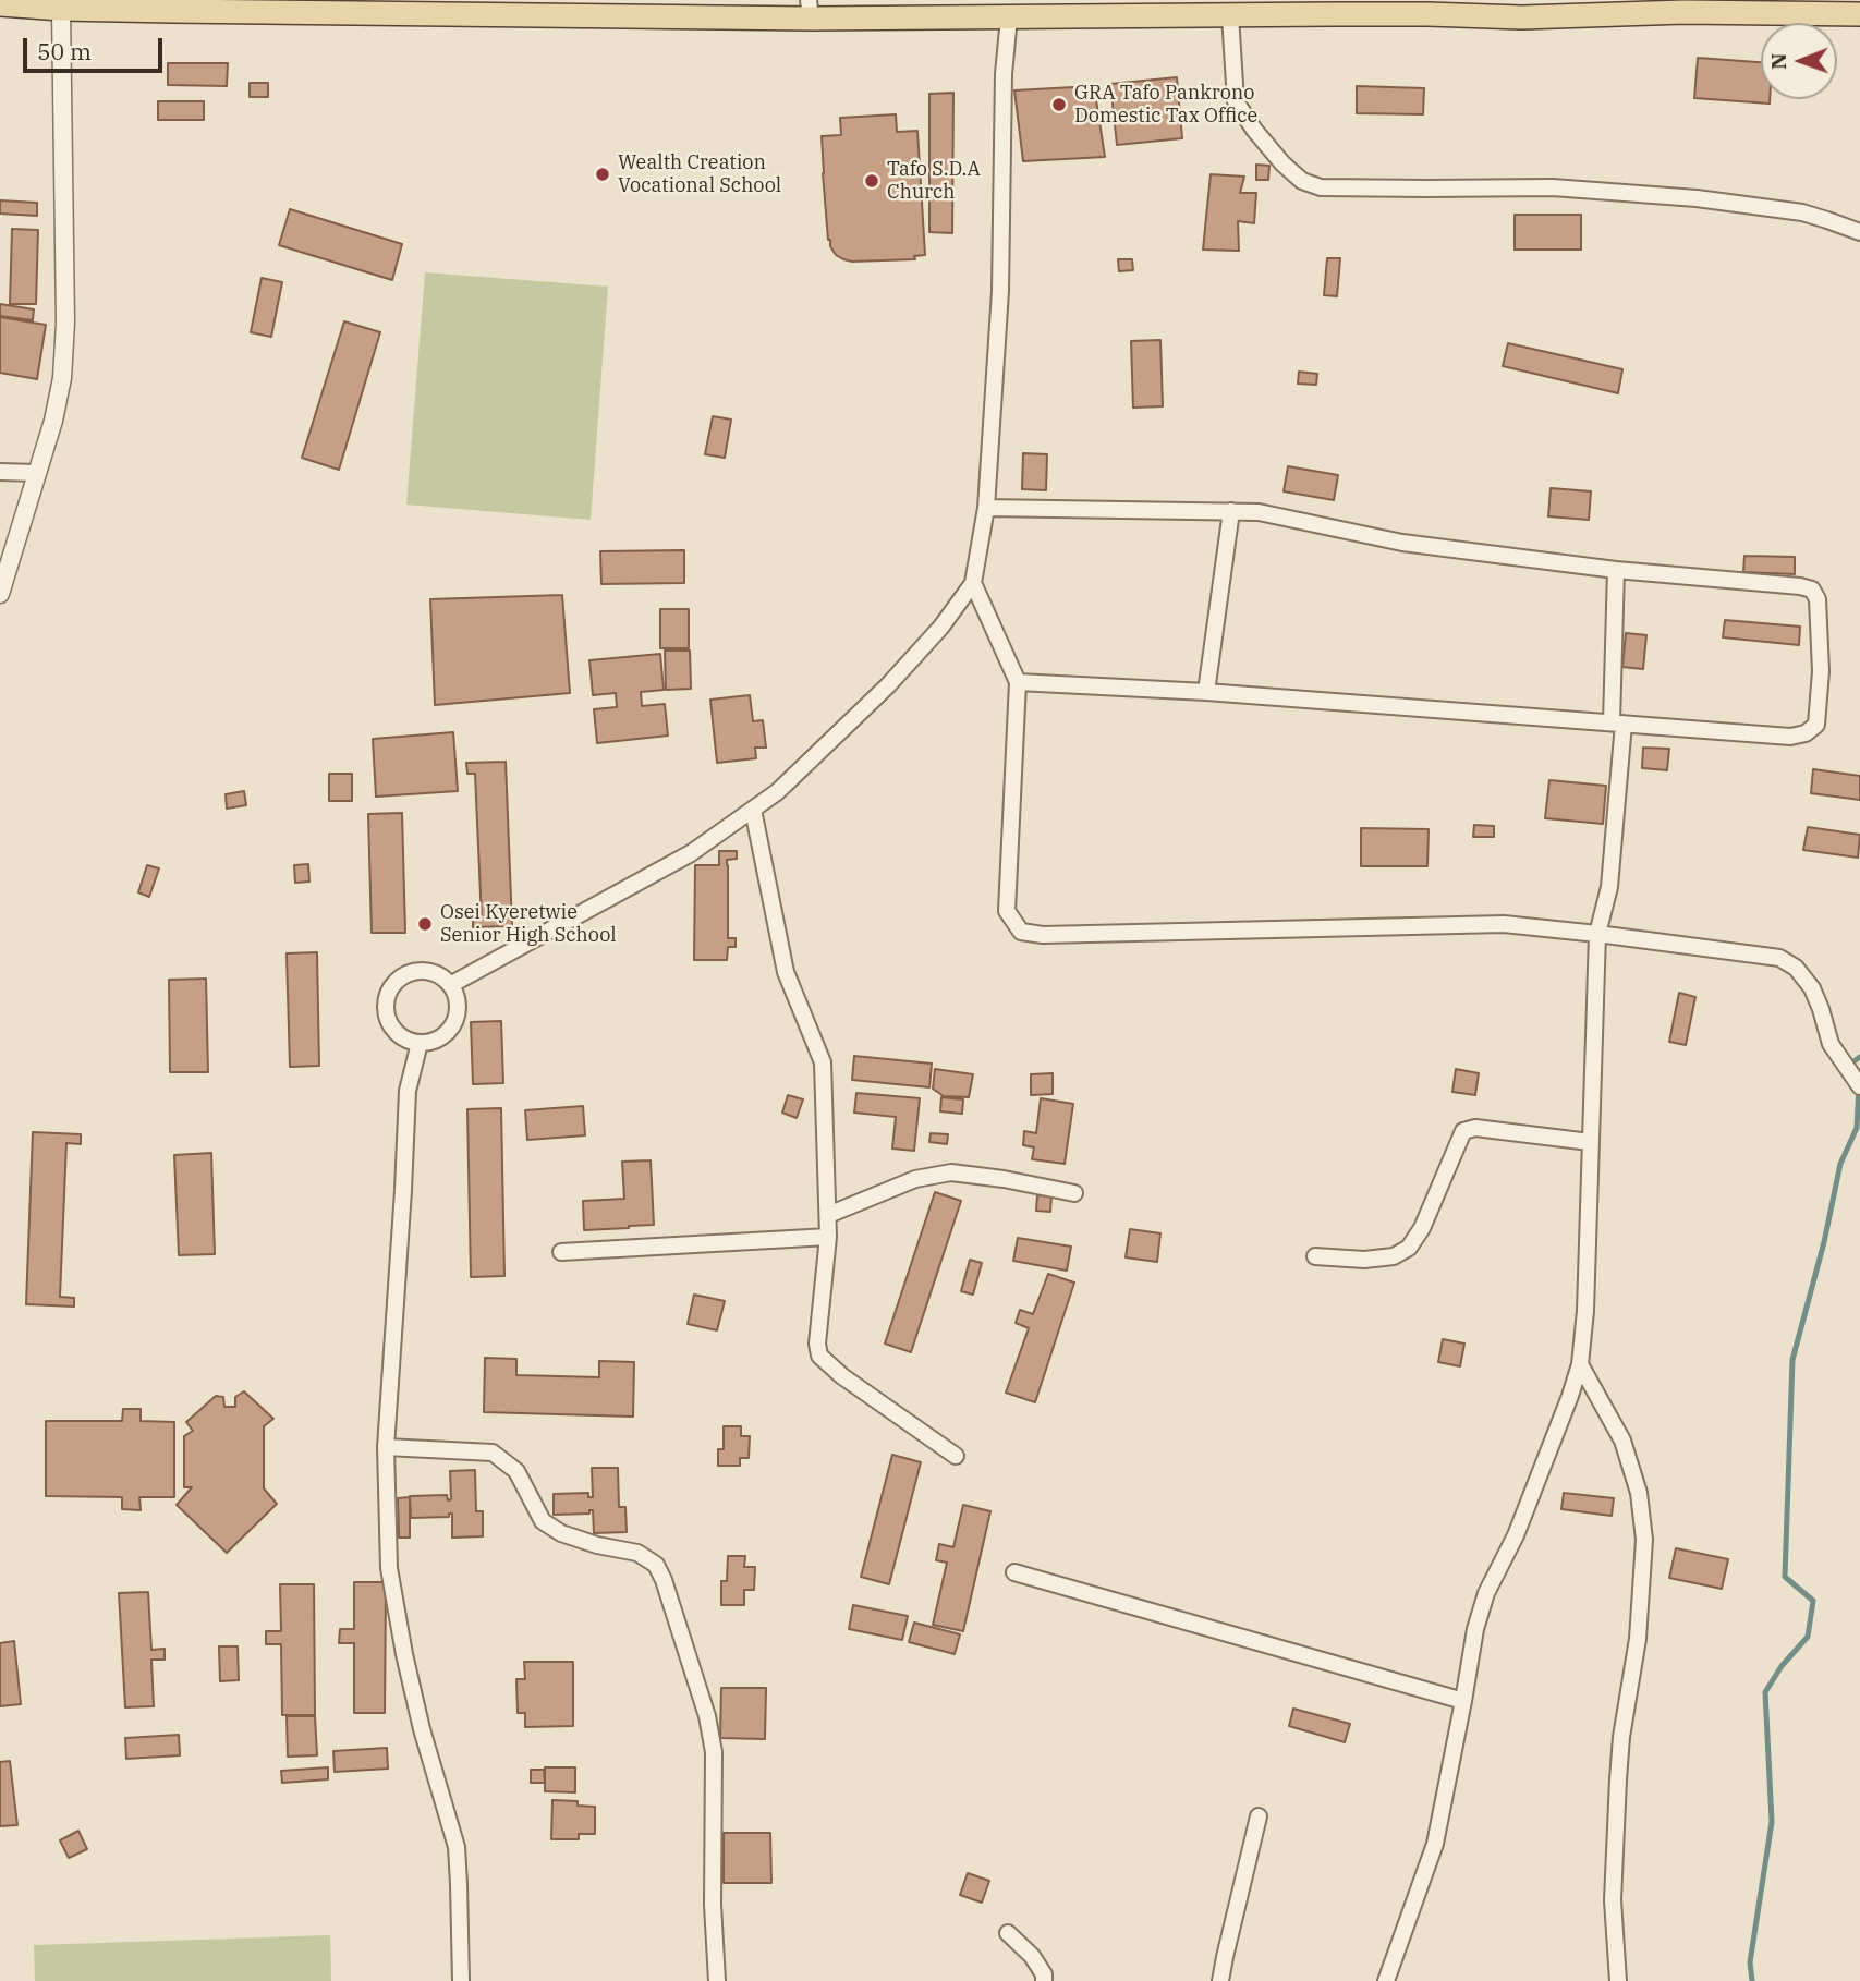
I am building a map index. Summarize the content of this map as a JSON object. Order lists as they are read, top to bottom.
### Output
{
  "places": [
    "GRA Tafo Pankrono Domestic Tax Office",
    "Wealth Creation Vocational School",
    "Tafo S.D.A Church",
    "Osei Kyeretwie Senior High School"
  ],
  "scale_bar": "50 m",
  "north": "left"
}
